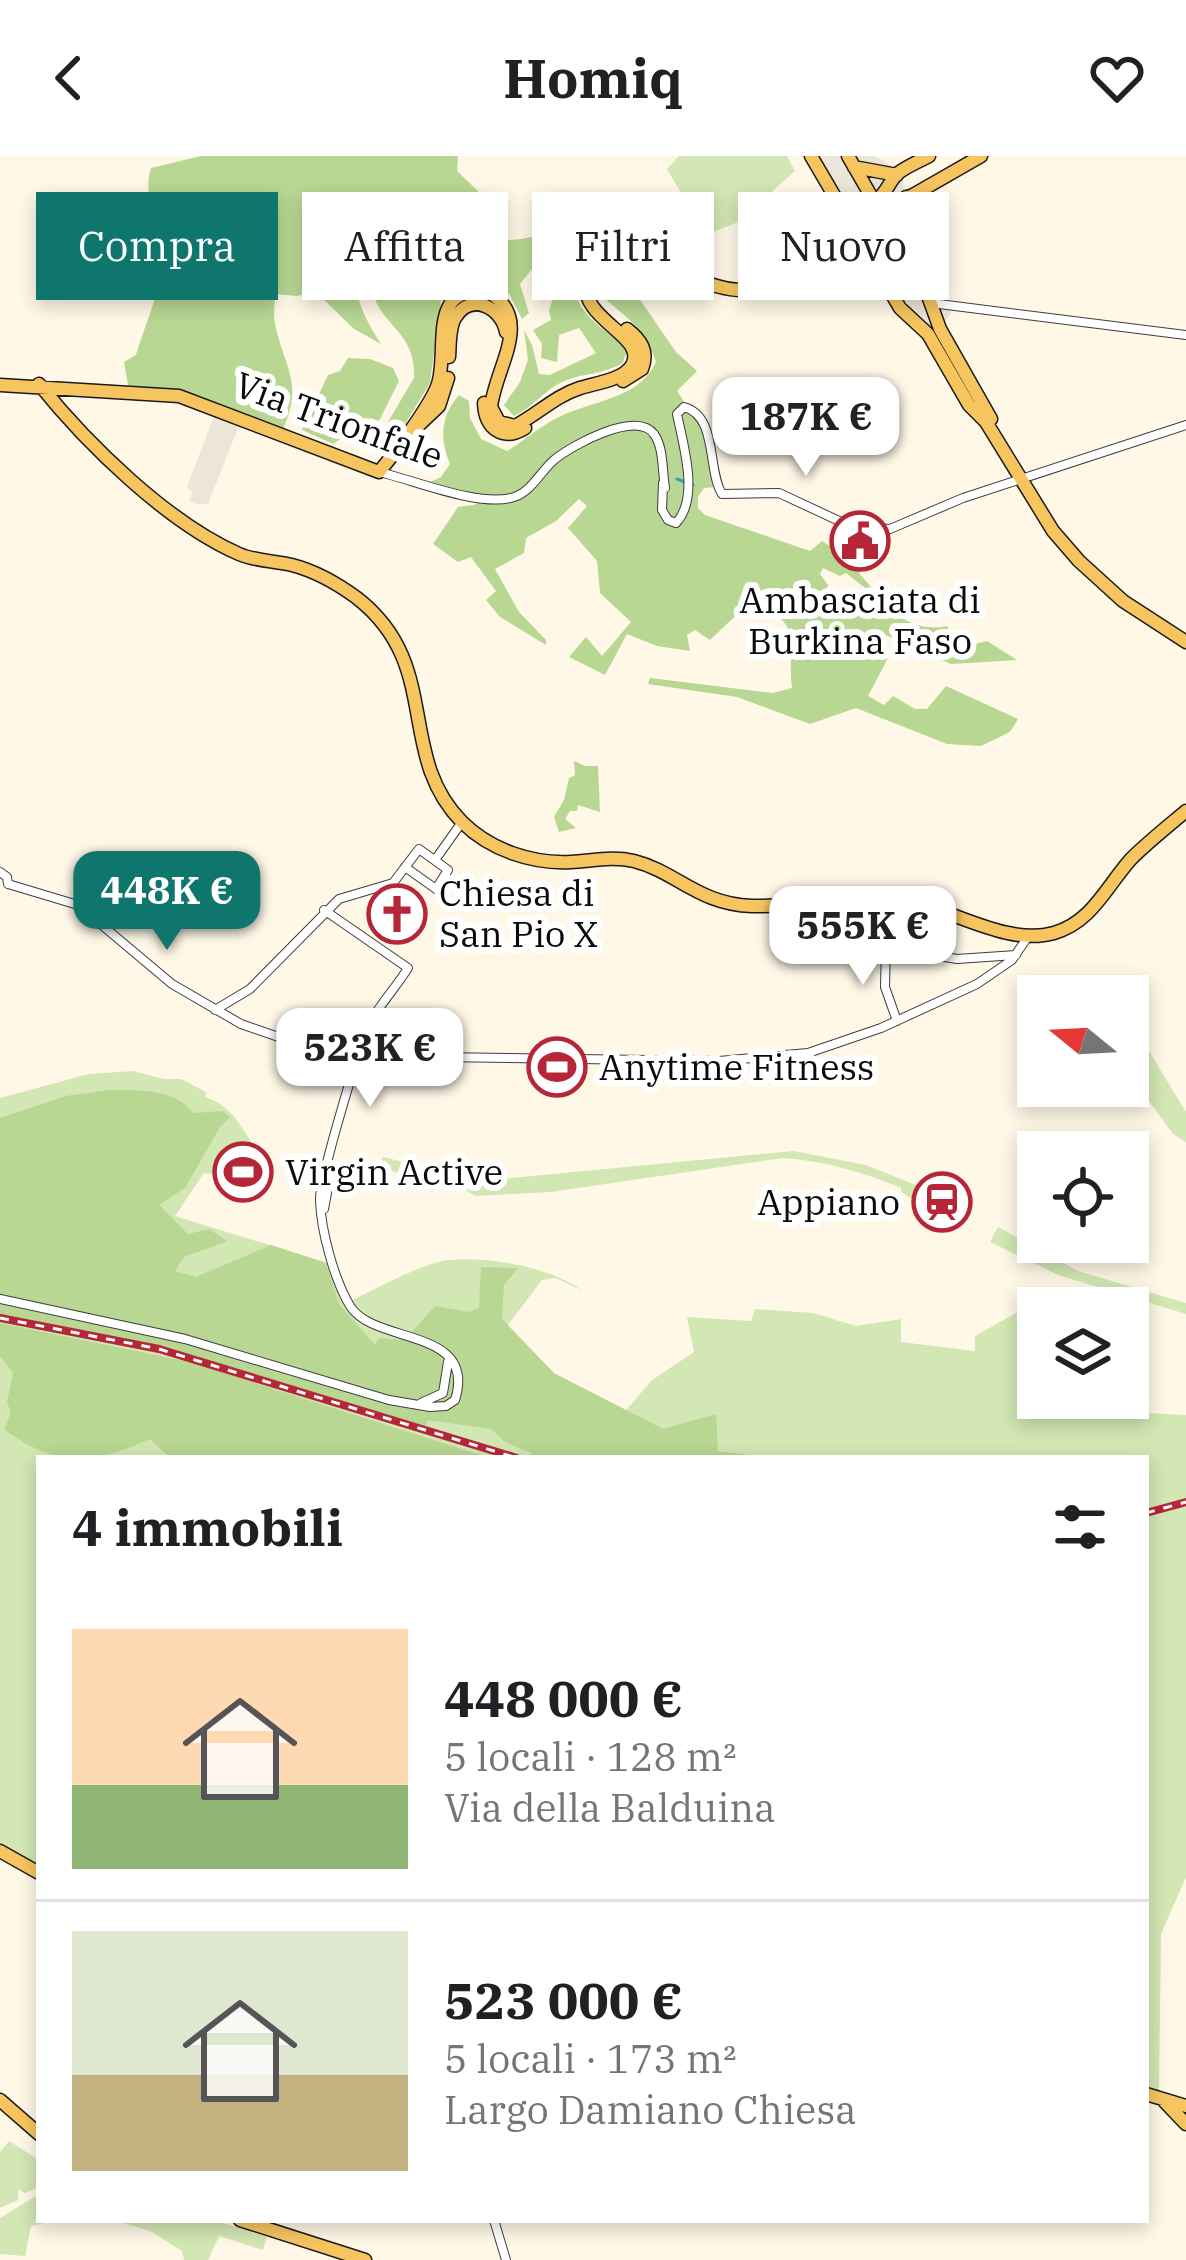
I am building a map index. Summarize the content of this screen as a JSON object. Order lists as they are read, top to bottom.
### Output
{
  "streets": {
    "main road": ["Via Trionfale"]
  },
  "places": {
    "public building": ["Ambasciata di Burkina Faso"],
    "church": ["Chiesa di San Pio X"],
    "sports": ["Anytime Fitness", "Virgin Active"],
    "station": ["Appiano"]
  },
  "north": "left",
  "page": {
    "header": "Homiq",
    "chip": [
      "Compra",
      "Affitta",
      "Filtri",
      "Nuovo"
    ],
    "price": [
      "187K €",
      "448K €",
      "555K €",
      "523K €"
    ],
    "heading": "4 immobili",
    "list": [
      {
        "name": "448 000 €",
        "note": "5 locali · 128 m² · Via della Balduina"
      },
      {
        "name": "523 000 €",
        "note": "5 locali · 173 m² · Largo Damiano Chiesa"
      }
    ]
  }
}
